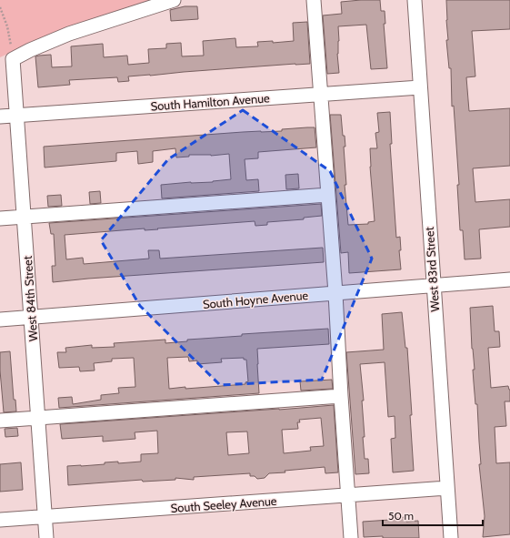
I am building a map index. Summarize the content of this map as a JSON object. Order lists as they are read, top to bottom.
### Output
{
  "streets": {
    "street": [
      "South Hamilton Avenue",
      "West 83rd Street",
      "West 84th Street",
      "South Hoyne Avenue",
      "South Seeley Avenue"
    ]
  },
  "crossings": [
    ["South Hamilton Avenue", "West 83rd Street"],
    ["South Hamilton Avenue", "West 84th Street"],
    ["West 83rd Street", "South Hoyne Avenue"],
    ["West 83rd Street", "South Seeley Avenue"],
    ["West 84th Street", "South Hoyne Avenue"],
    ["West 84th Street", "South Seeley Avenue"]
  ],
  "scale_bar": "50 m"
}
